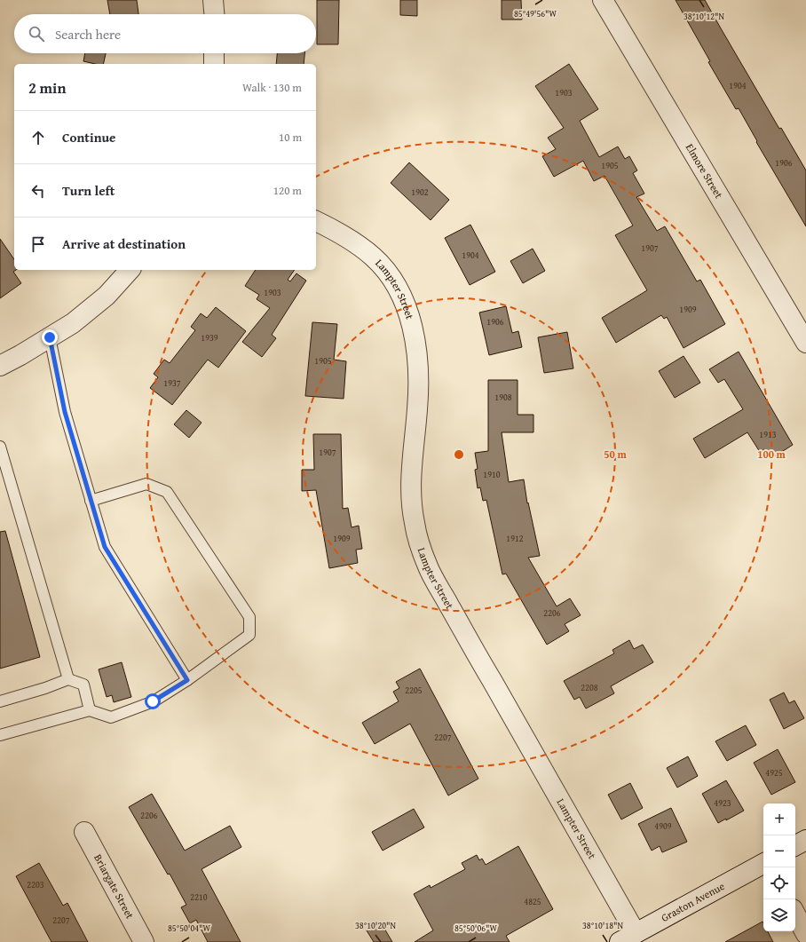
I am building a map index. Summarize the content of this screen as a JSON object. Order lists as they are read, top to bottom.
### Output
{
  "streets": {
    "street": [
      "Elmore Street",
      "Lampter Street",
      "Briargate Street",
      "Graston Avenue"
    ]
  },
  "crossings": [
    ["Lampter Street", "Graston Avenue"]
  ],
  "house_numbers": [
    "1904",
    "1903",
    "1906",
    "1905",
    "1902",
    "1907",
    "1904",
    "1903",
    "1909",
    "1906",
    "1939",
    "1905",
    "1937",
    "1908",
    "1913",
    "1907",
    "1910",
    "1909",
    "1912",
    "2206",
    "2208",
    "2205",
    "2207",
    "4925",
    "4923",
    "2206",
    "4909",
    "2203",
    "2210",
    "4825",
    "2207"
  ],
  "page": {
    "search": "Search here",
    "heading": ["2 min", "Walk · 130 m"],
    "list": [
      ["Continue", "10 m"],
      ["Turn left", "120 m"],
      "Arrive at destination"
    ],
    "map_buttons": ["+", "−"]
  },
  "coordinates": [
    "85°49'56\"W",
    "38°10'12\"N",
    "38°10'20\"N",
    "38°10'18\"N",
    "85°50'04\"W",
    "85°50'06\"W"
  ],
  "rings": ["50 m", "100 m"]
}
